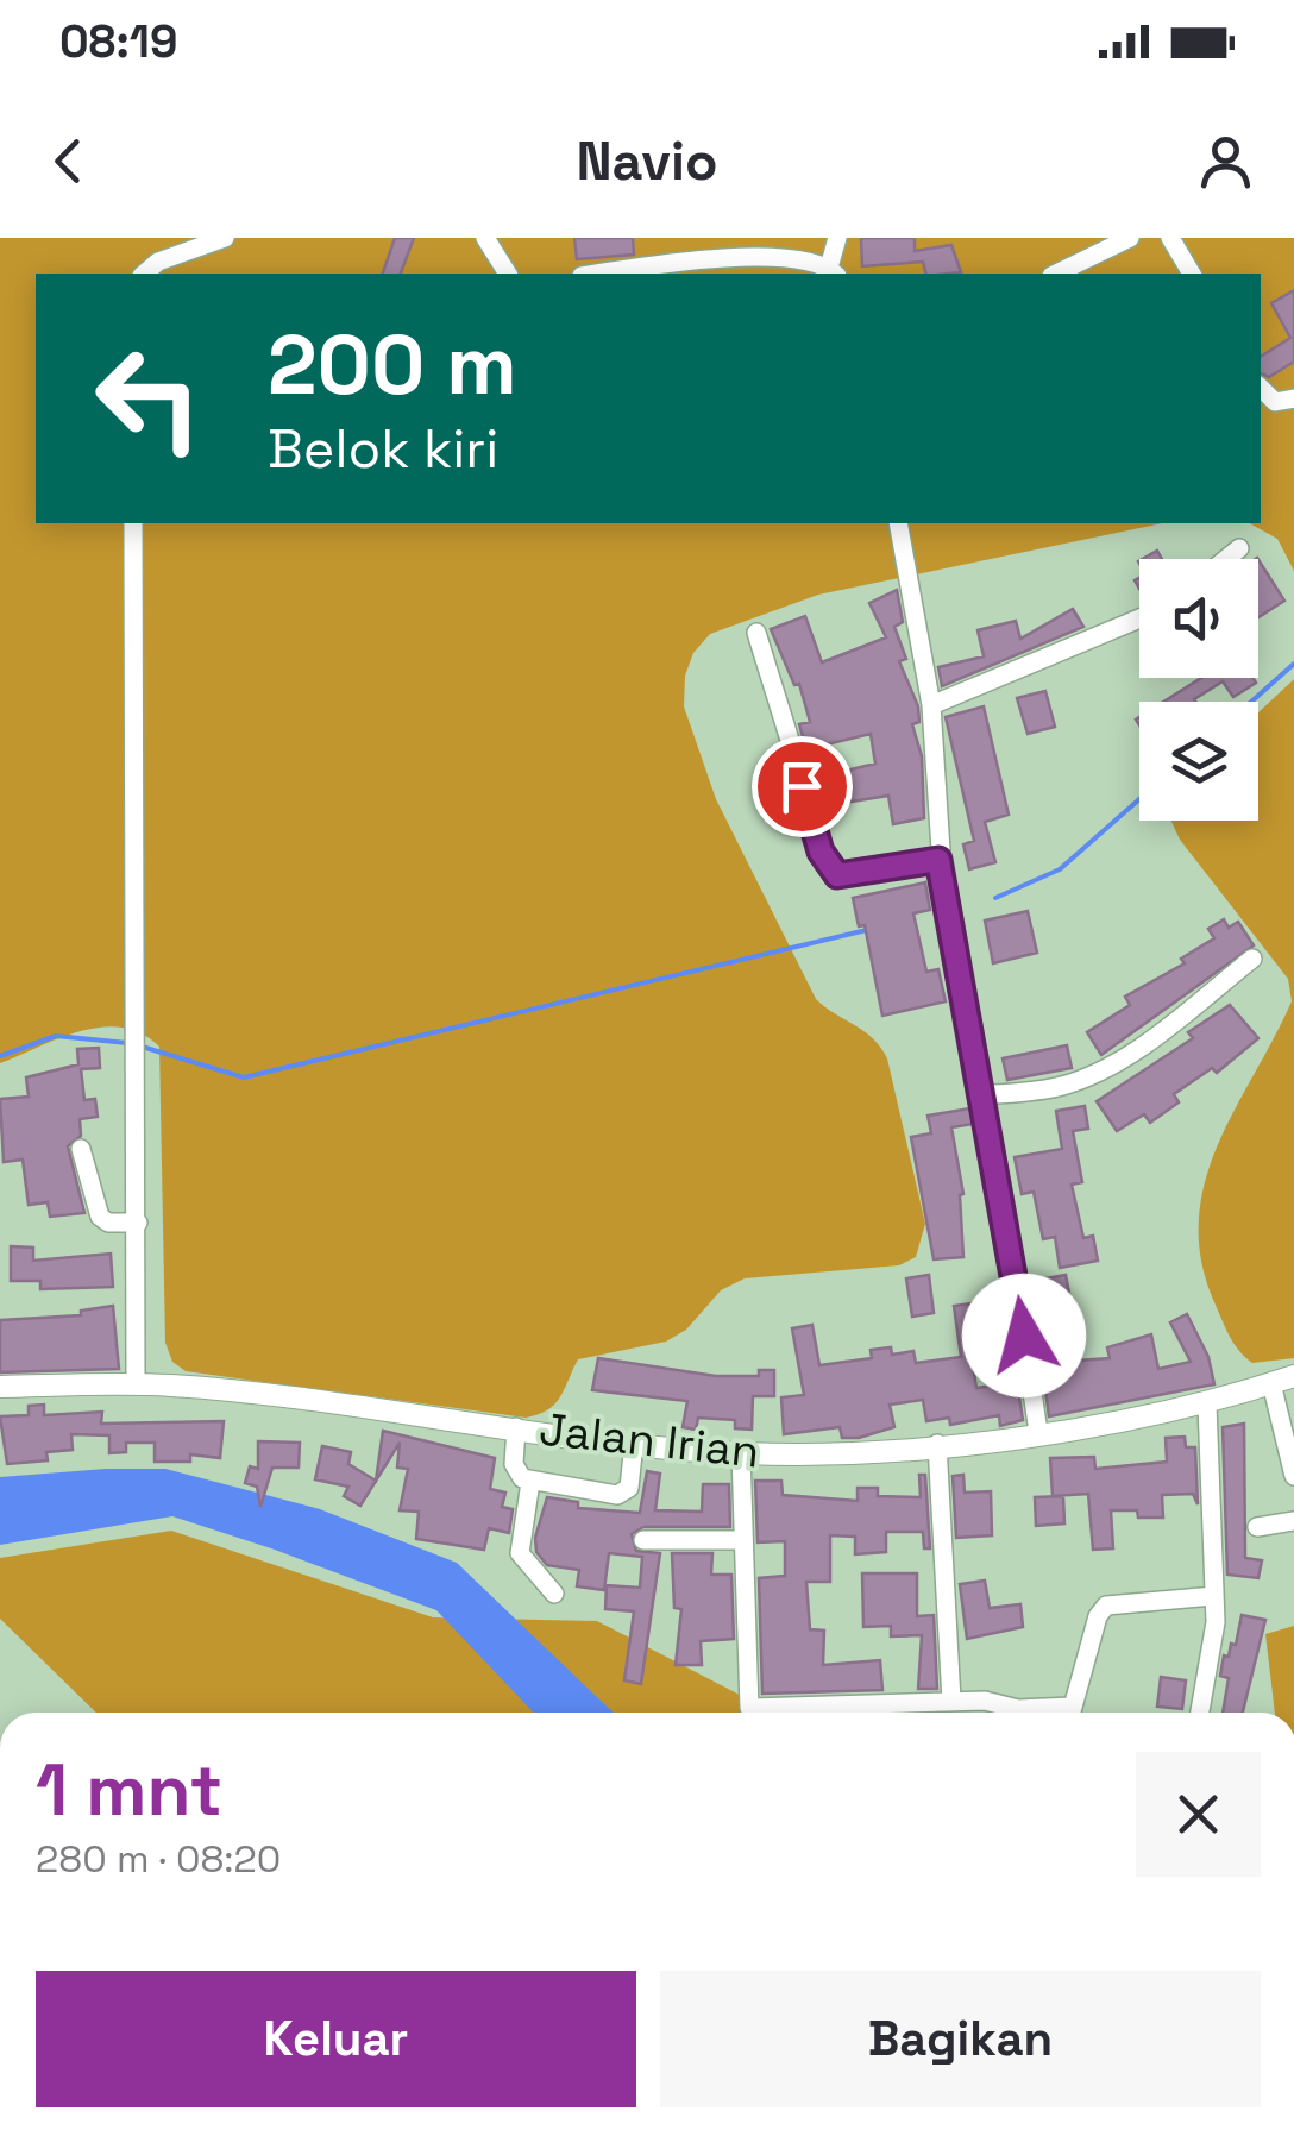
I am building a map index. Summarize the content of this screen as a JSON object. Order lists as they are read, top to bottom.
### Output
{
  "streets": {
    "main road": ["Jalan Irian"]
  },
  "page": {
    "status": "08:19",
    "header": "Navio",
    "turn": ["200 m", "Belok kiri"],
    "heading": ["1 mnt", "280 m · 08:20"],
    "buttons": ["Keluar", "Bagikan"]
  }
}
